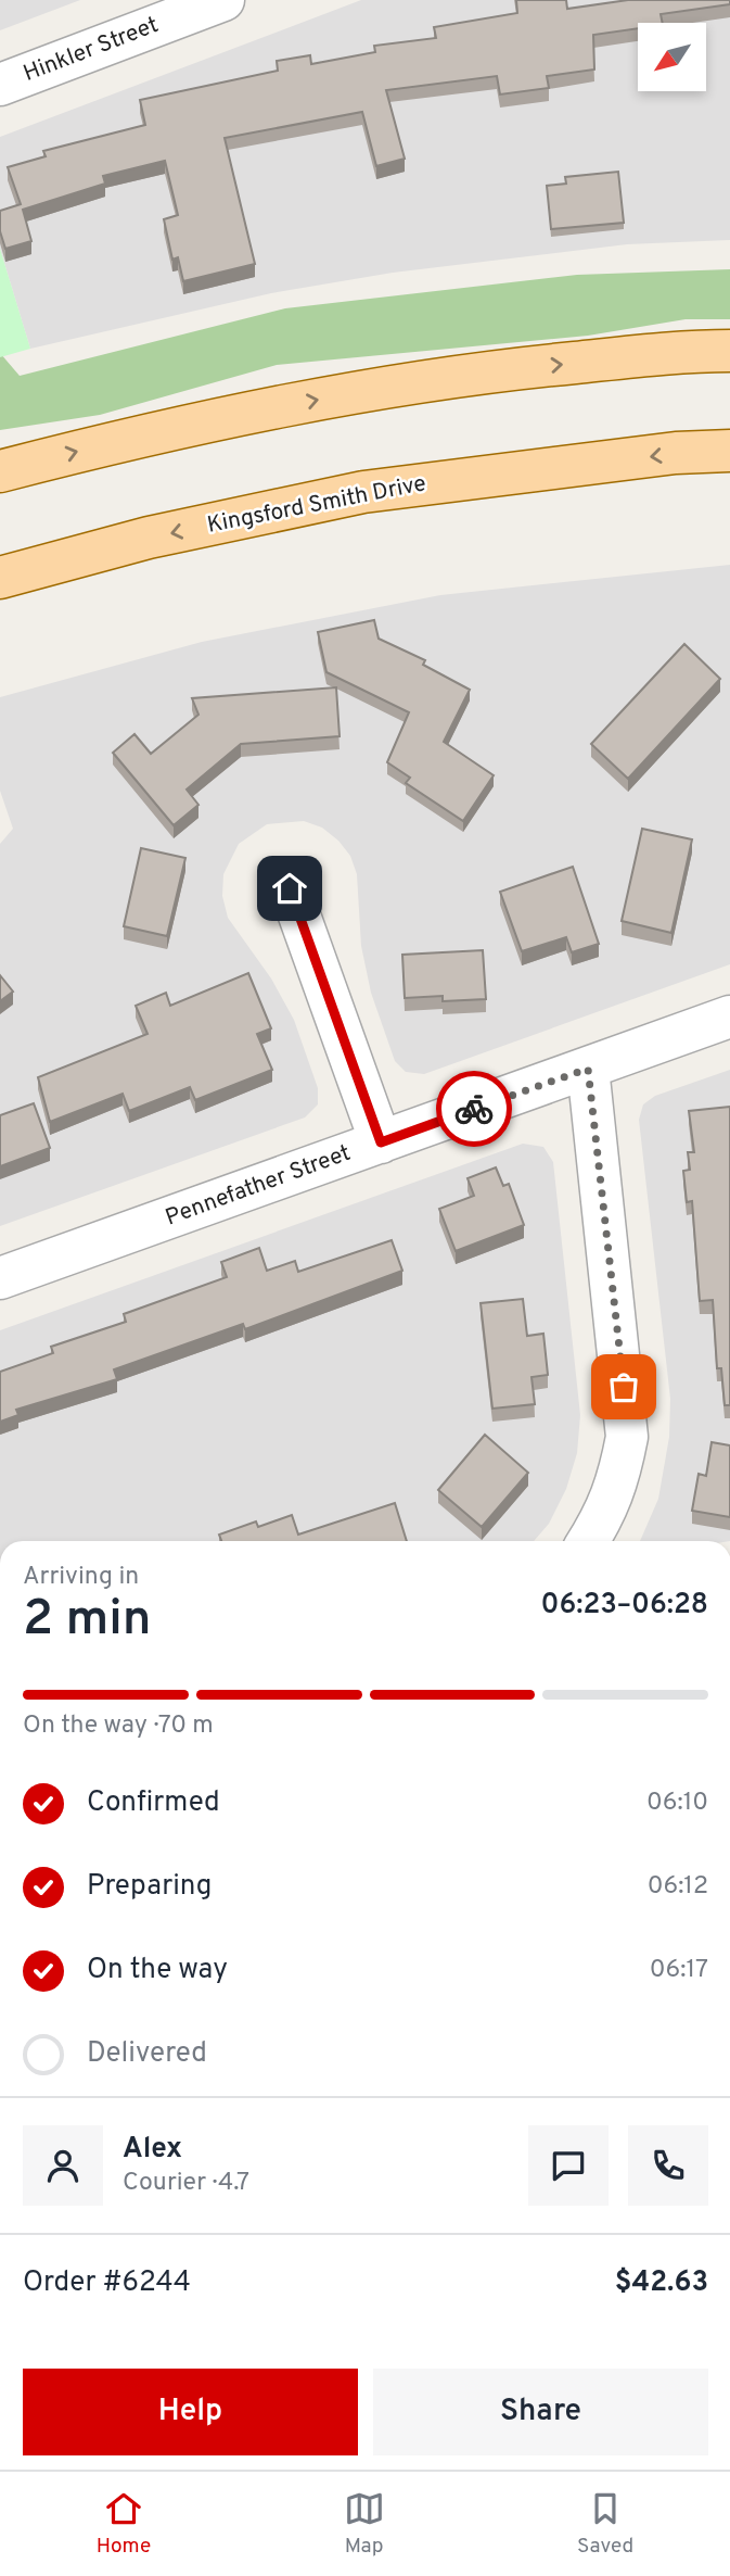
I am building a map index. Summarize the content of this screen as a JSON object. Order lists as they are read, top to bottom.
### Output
{
  "streets": {
    "main road": ["Kingsford Smith Drive"],
    "street": ["Hinkler Street", "Pennefather Street"]
  },
  "north": "bottom left",
  "page": {
    "heading": ["2 min", "Arriving in", "06:23–06:28"],
    "panel": [
      "Alex",
      "Courier · 4.7",
      "Order #6244",
      "$42.63"
    ],
    "bar": "On the way · 70 m",
    "list": [
      ["Confirmed", "06:10"],
      ["Preparing", "06:12"],
      ["On the way", "06:17"],
      "Delivered"
    ],
    "buttons": ["Help", "Share"],
    "tabs": ["Home", "Map", "Saved"]
  }
}
